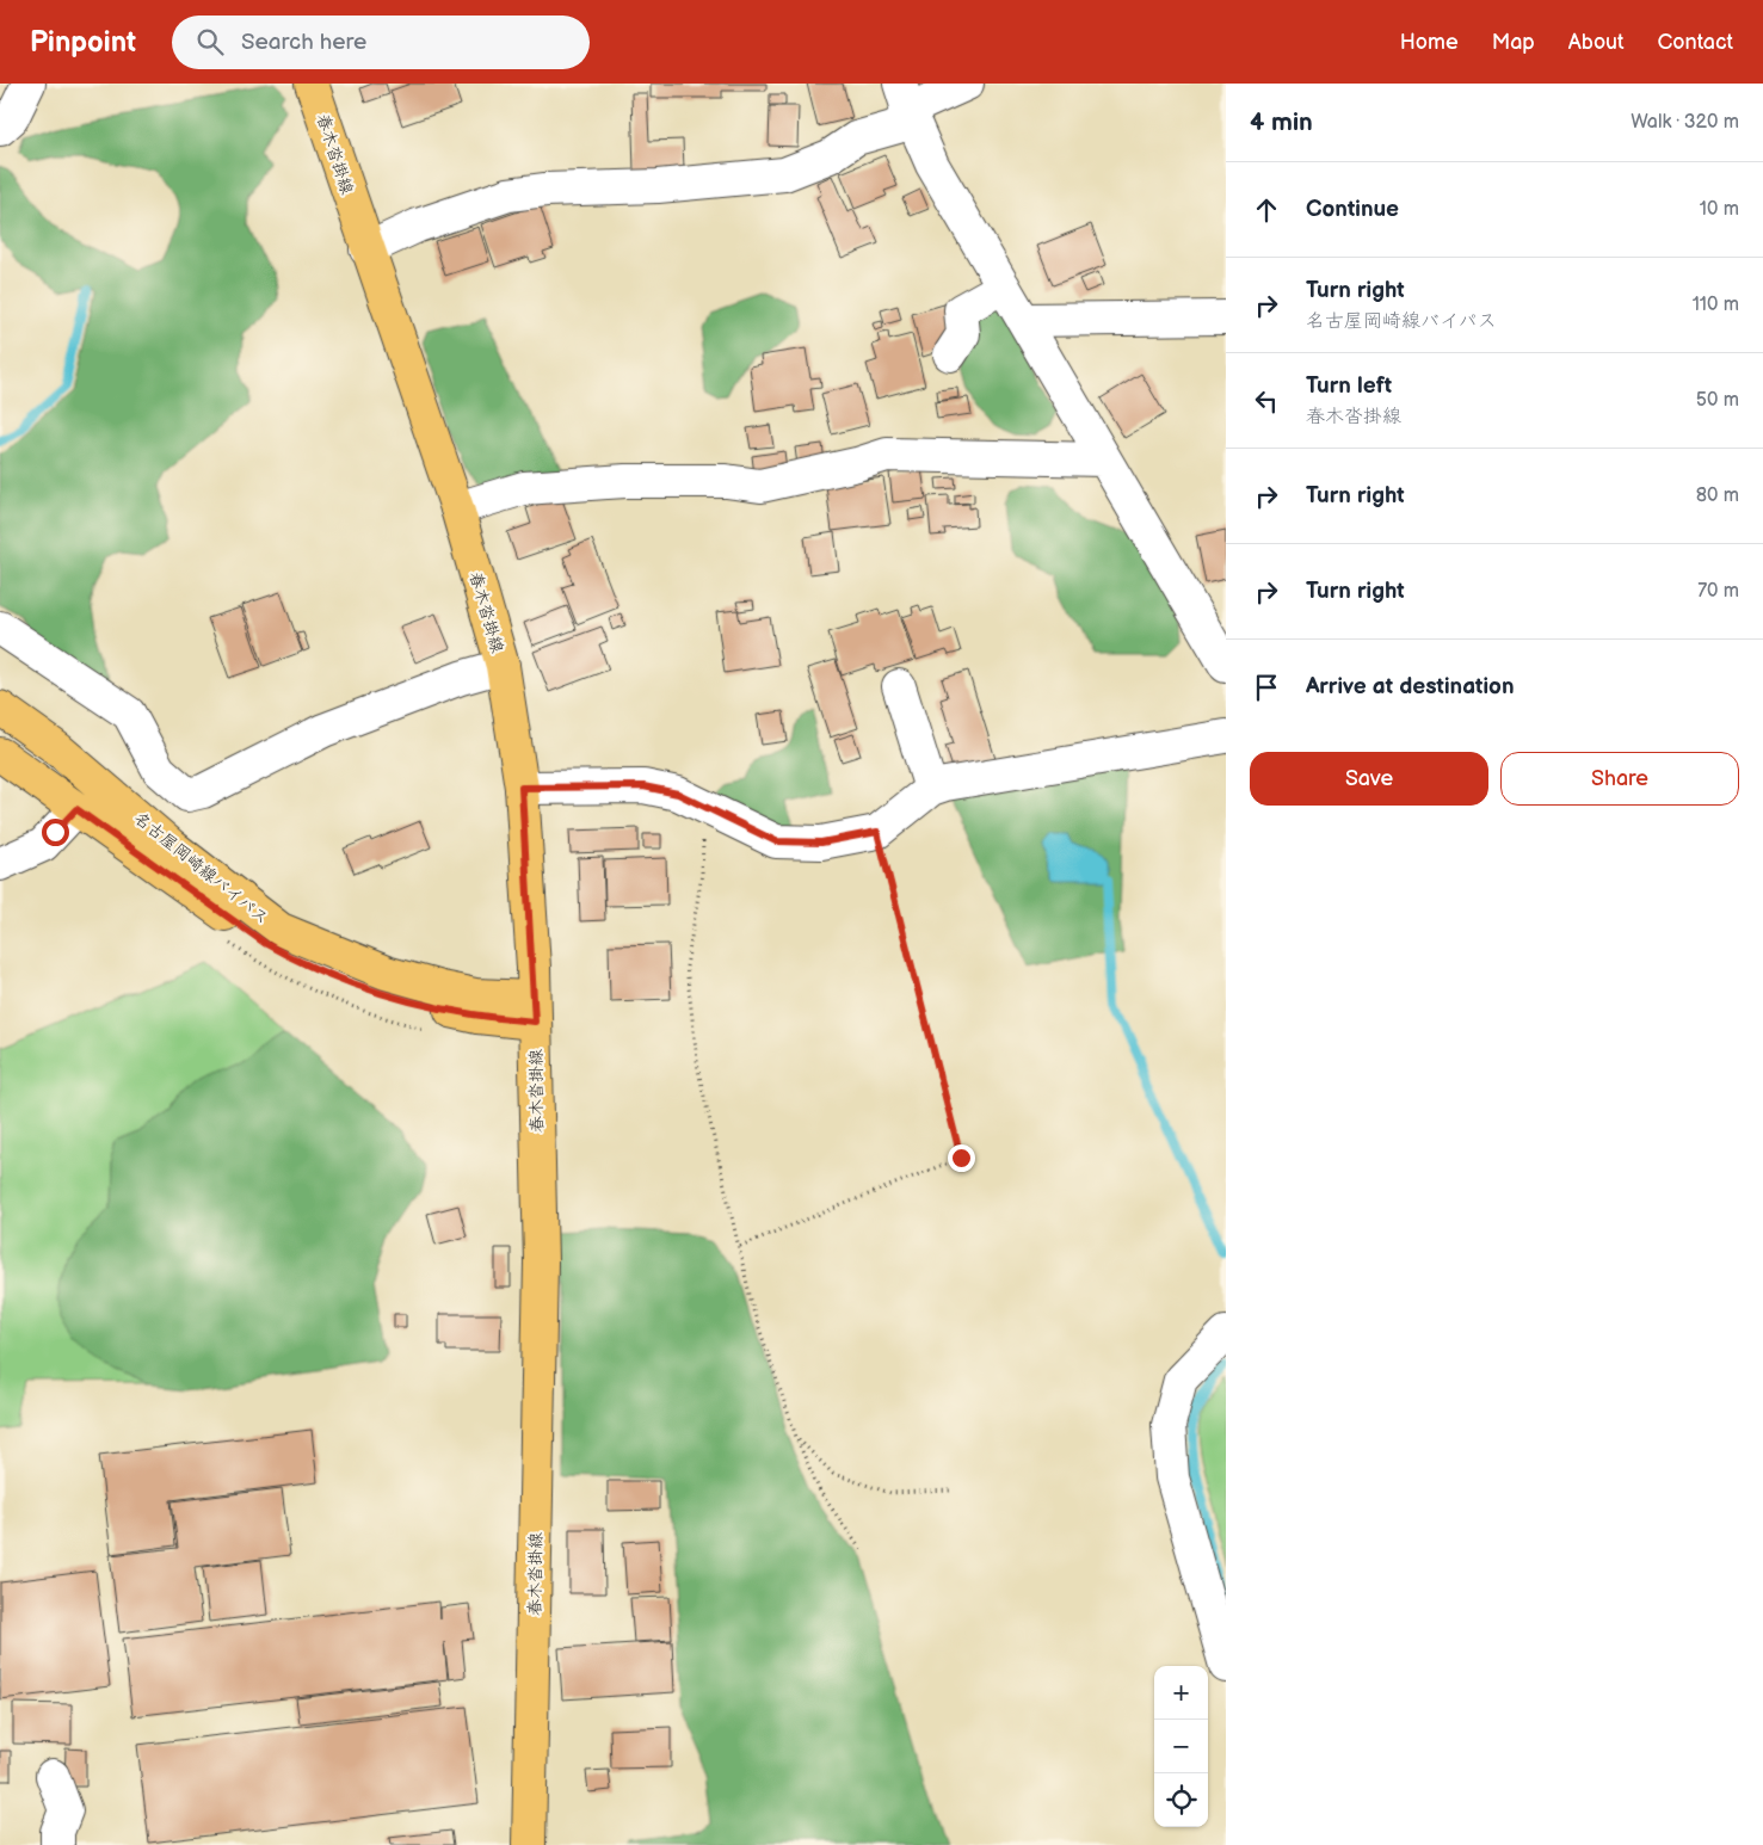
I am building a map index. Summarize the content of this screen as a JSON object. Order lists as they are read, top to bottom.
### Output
{
  "streets": {
    "main road": ["春木沓掛線", "名古屋岡崎線バイパス"]
  },
  "crossings": [
    ["春木沓掛線", "名古屋岡崎線バイパス"]
  ],
  "page": {
    "header": "Pinpoint",
    "search": "Search here",
    "nav": [
      "Home",
      "Map",
      "About",
      "Contact"
    ],
    "heading": ["4 min", "Walk · 320 m"],
    "list": [
      ["Continue", "10 m"],
      ["Turn right", "名古屋岡崎線バイパス", "110 m"],
      ["Turn left", "春木沓掛線", "50 m"],
      ["Turn right", "80 m"],
      ["Turn right", "70 m"],
      "Arrive at destination"
    ],
    "buttons": ["Save", "Share"],
    "map_buttons": ["+", "−"]
  }
}
